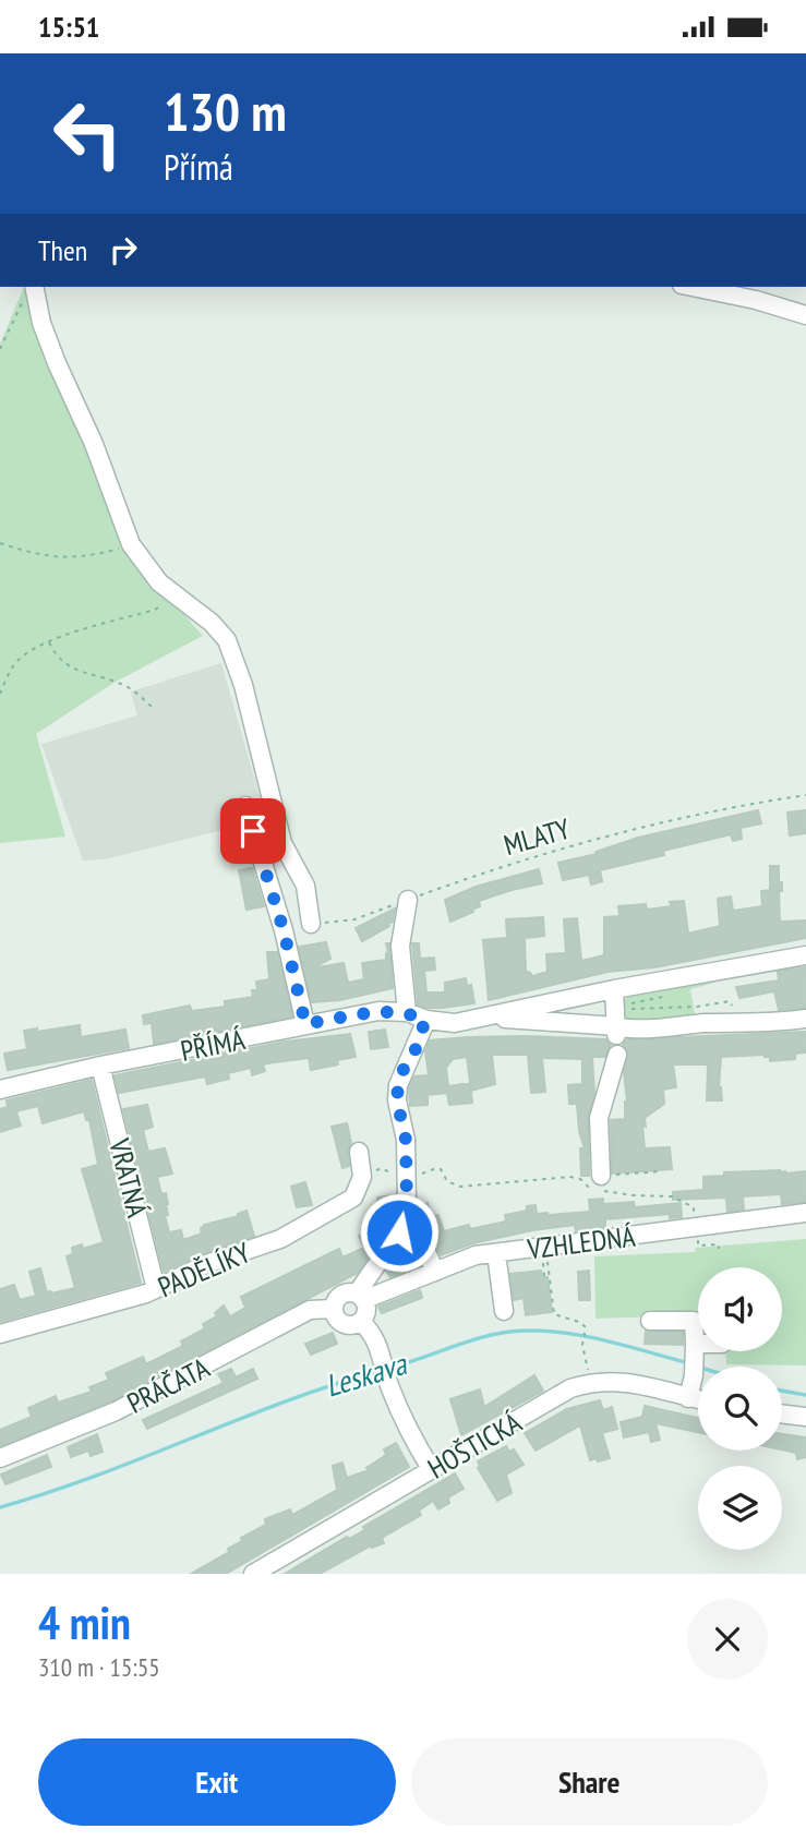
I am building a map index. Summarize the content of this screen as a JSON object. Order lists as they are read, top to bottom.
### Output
{
  "streets": {
    "street": [
      "PŘÍMÁ",
      "VRATNÁ",
      "VZHLEDNÁ",
      "PADĚLÍKY",
      "PRÁČATA",
      "HOŠTICKÁ"
    ],
    "path": ["MLATY"]
  },
  "crossings": [
    ["PŘÍMÁ", "VRATNÁ"],
    ["VRATNÁ", "PADĚLÍKY"],
    ["VZHLEDNÁ", "PRÁČATA"]
  ],
  "water": ["Leskava"],
  "page": {
    "status": "15:51",
    "turn": ["130 m", "Přímá"],
    "then": "Then",
    "heading": ["4 min", "310 m · 15:55"],
    "buttons": ["Exit", "Share"]
  }
}
